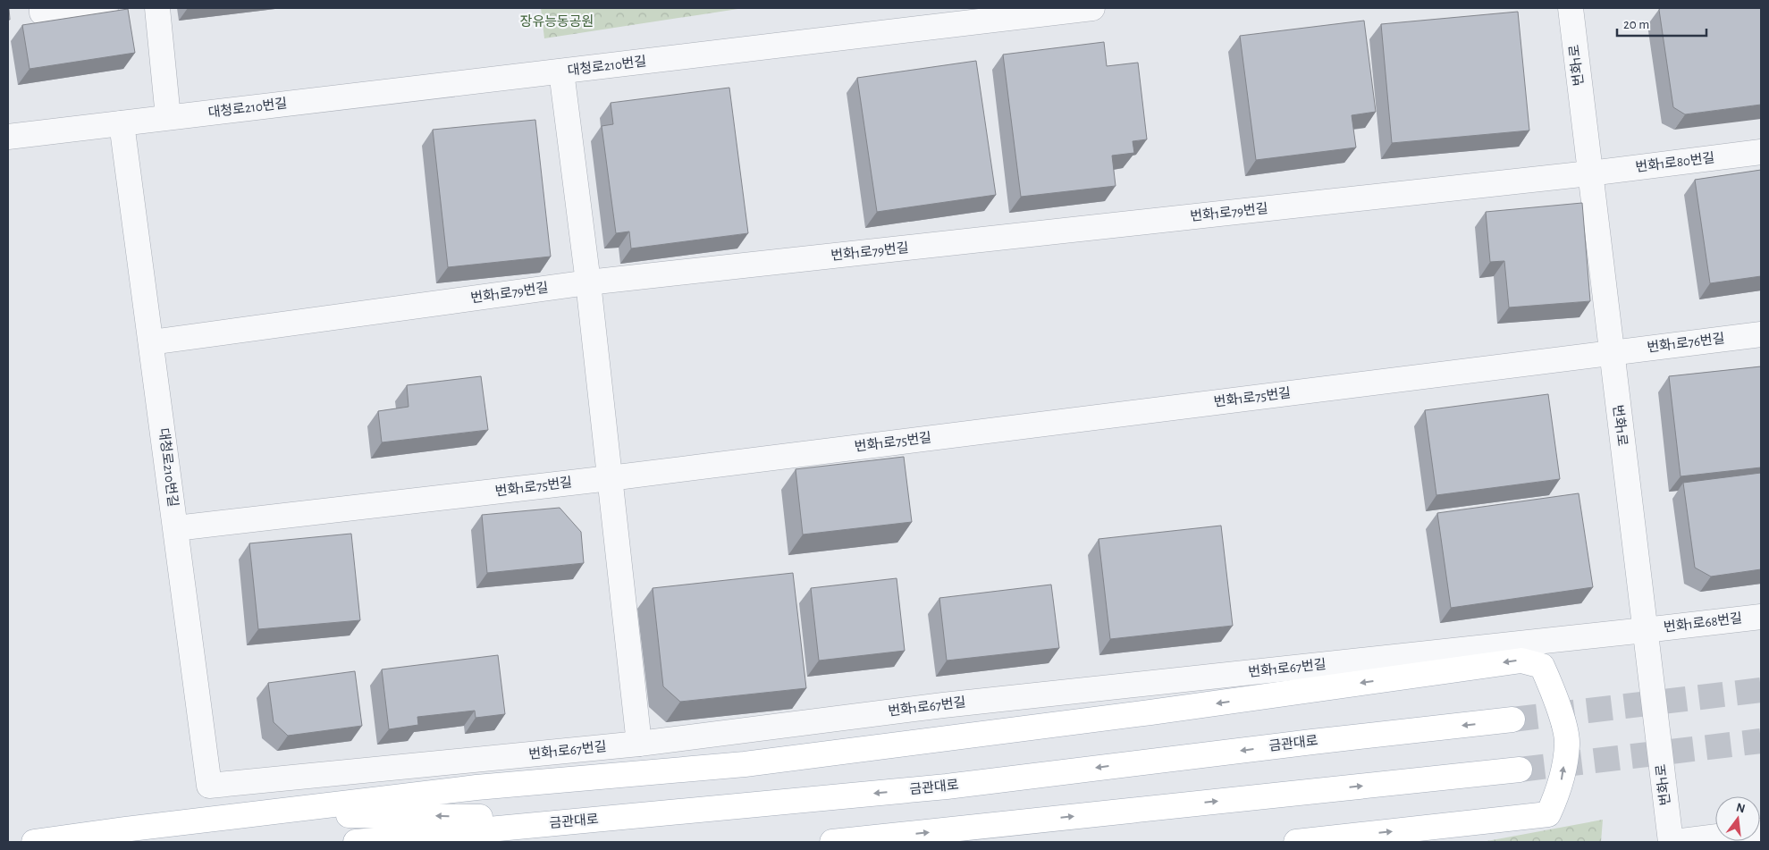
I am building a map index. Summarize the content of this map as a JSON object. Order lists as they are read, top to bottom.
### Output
{
  "streets": {
    "main road": ["금관대로"],
    "street": [
      "번화1로",
      "대청로210번길",
      "번화1로80번길",
      "번화1로79번길",
      "번화1로76번길",
      "번화1로75번길",
      "번화1로68번길",
      "번화1로67번길"
    ]
  },
  "crossings": [
    ["번화1로", "번화1로80번길"],
    ["번화1로", "번화1로79번길"],
    ["번화1로", "번화1로76번길"],
    ["번화1로", "번화1로75번길"],
    ["번화1로", "번화1로68번길"],
    ["번화1로", "번화1로67번길"],
    ["대청로210번길", "번화1로79번길"],
    ["대청로210번길", "번화1로75번길"],
    ["대청로210번길", "번화1로67번길"],
    ["번화1로80번길", "번화1로79번길"],
    ["번화1로76번길", "번화1로75번길"],
    ["번화1로68번길", "번화1로67번길"]
  ],
  "parks": ["장유능동공원"],
  "scale_bar": "20 m",
  "north": "top"
}
